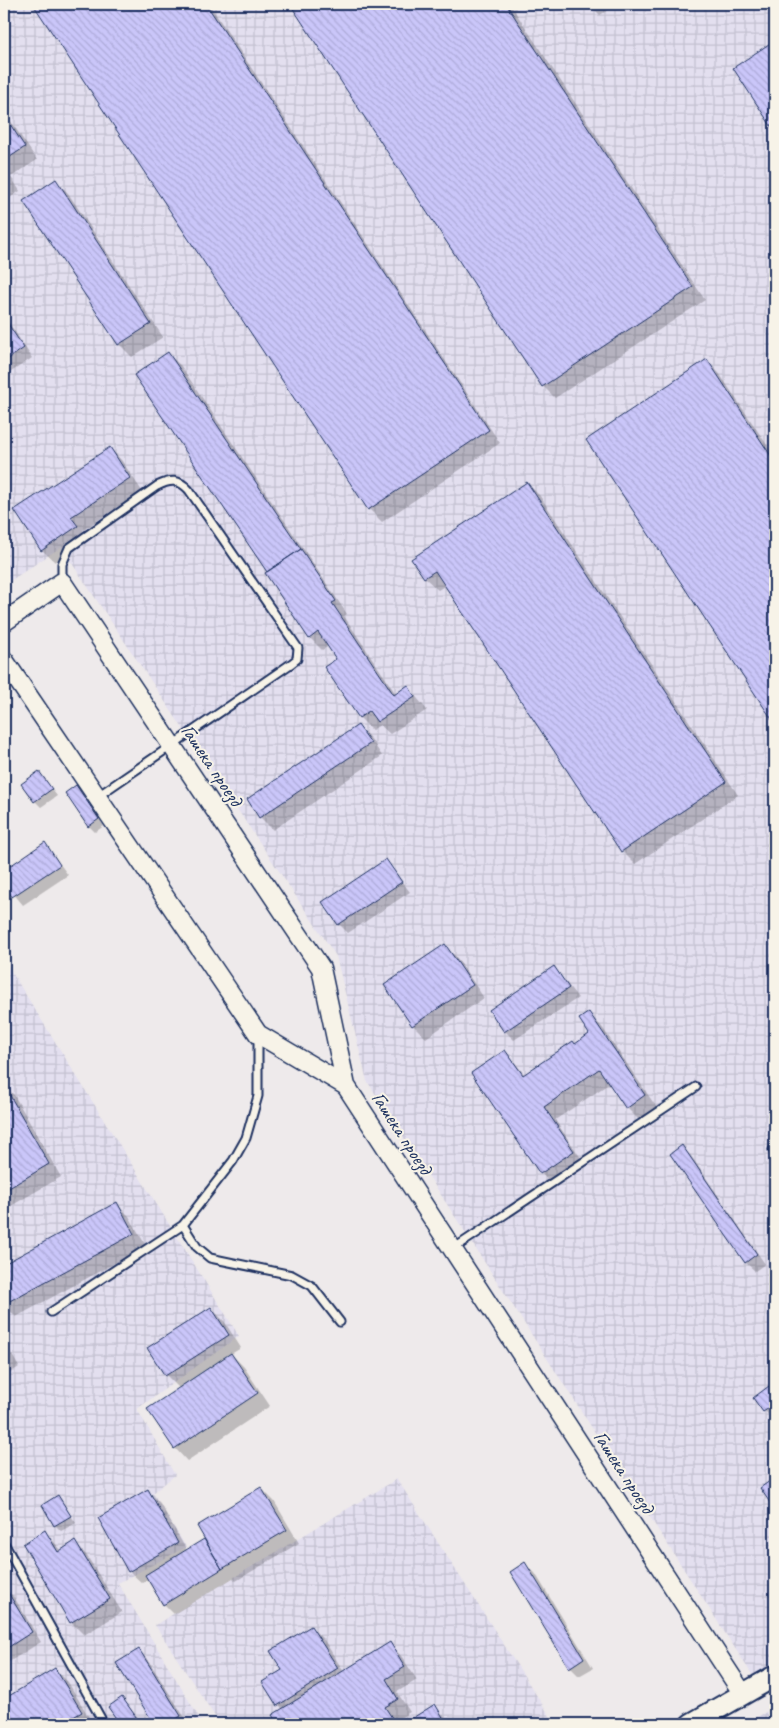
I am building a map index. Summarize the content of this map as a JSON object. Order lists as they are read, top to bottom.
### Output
{
  "streets": {
    "street": ["Гашека проезд"]
  }
}
